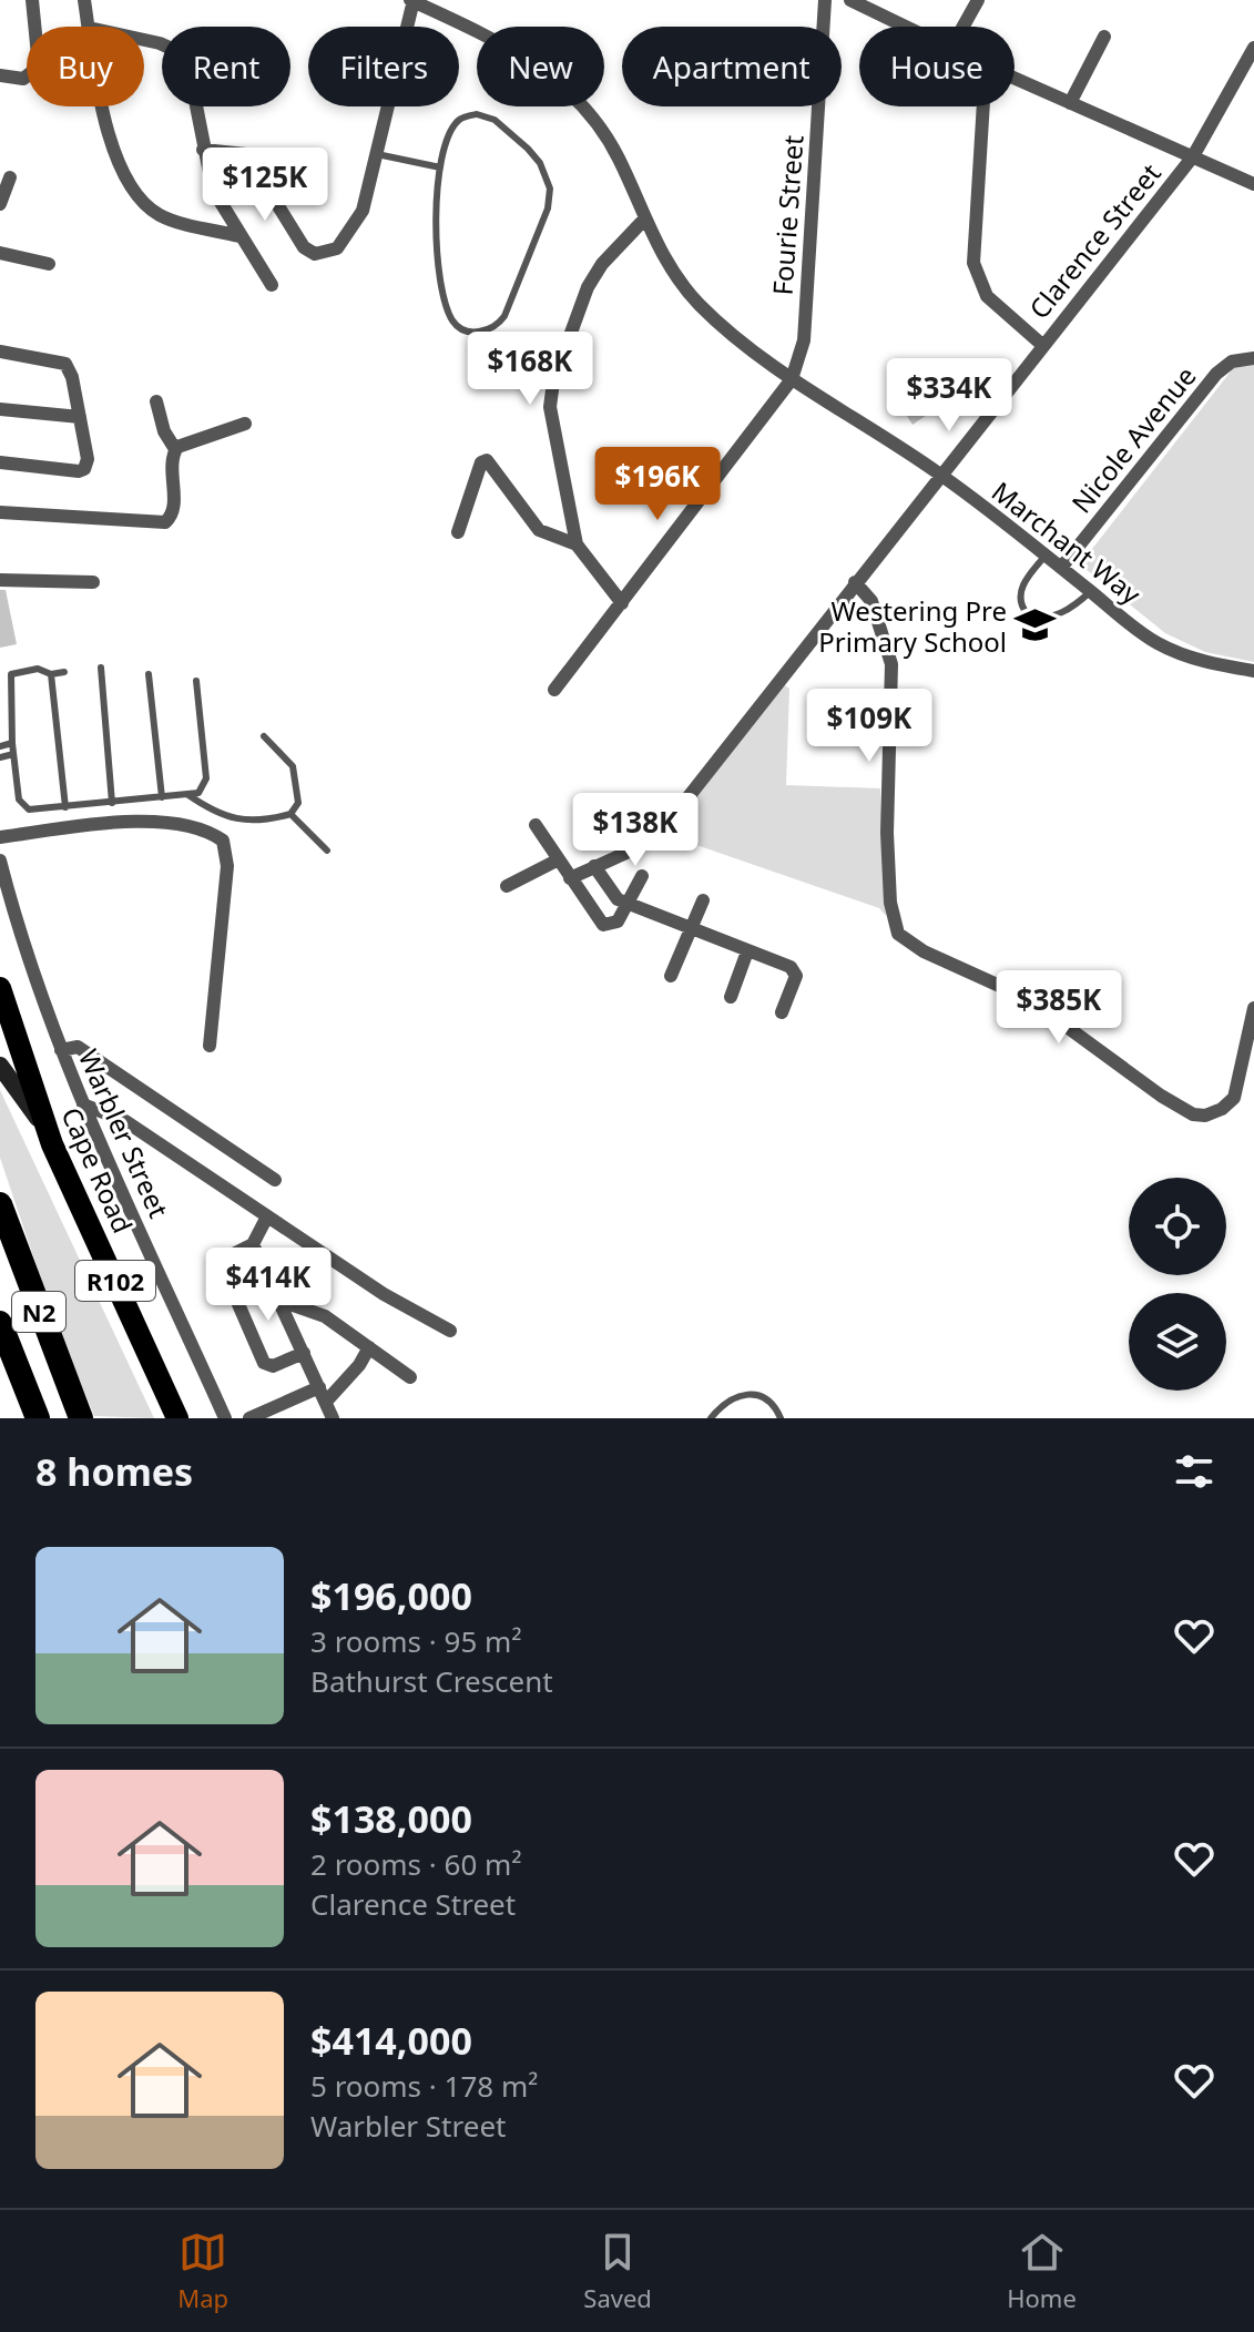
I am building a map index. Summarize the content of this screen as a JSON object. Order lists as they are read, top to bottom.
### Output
{
  "streets": {
    "highway": ["N2"],
    "main road": ["Cape Road", "R102"],
    "street": [
      "Fourie Street",
      "Clarence Street",
      "Nicole Avenue",
      "Marchant Way",
      "Warbler Street"
    ]
  },
  "crossings": [
    ["Fourie Street", "Marchant Way"],
    ["Clarence Street", "Marchant Way"],
    ["Nicole Avenue", "Marchant Way"]
  ],
  "places": {
    "school or university": ["Westering Pre Primary School"]
  },
  "page": {
    "chip": [
      "Buy",
      "Rent",
      "Filters",
      "New",
      "Apartment",
      "House"
    ],
    "price": [
      "$125K",
      "$168K",
      "$334K",
      "$196K",
      "$109K",
      "$138K",
      "$385K",
      "$414K"
    ],
    "heading": "8 homes",
    "list": [
      {
        "name": "$196,000",
        "note": "3 rooms · 95 m² · Bathurst Crescent"
      },
      {
        "name": "$138,000",
        "note": "2 rooms · 60 m² · Clarence Street"
      },
      {
        "name": "$414,000",
        "note": "5 rooms · 178 m² · Warbler Street"
      }
    ],
    "tabs": ["Map", "Saved", "Home"]
  }
}
